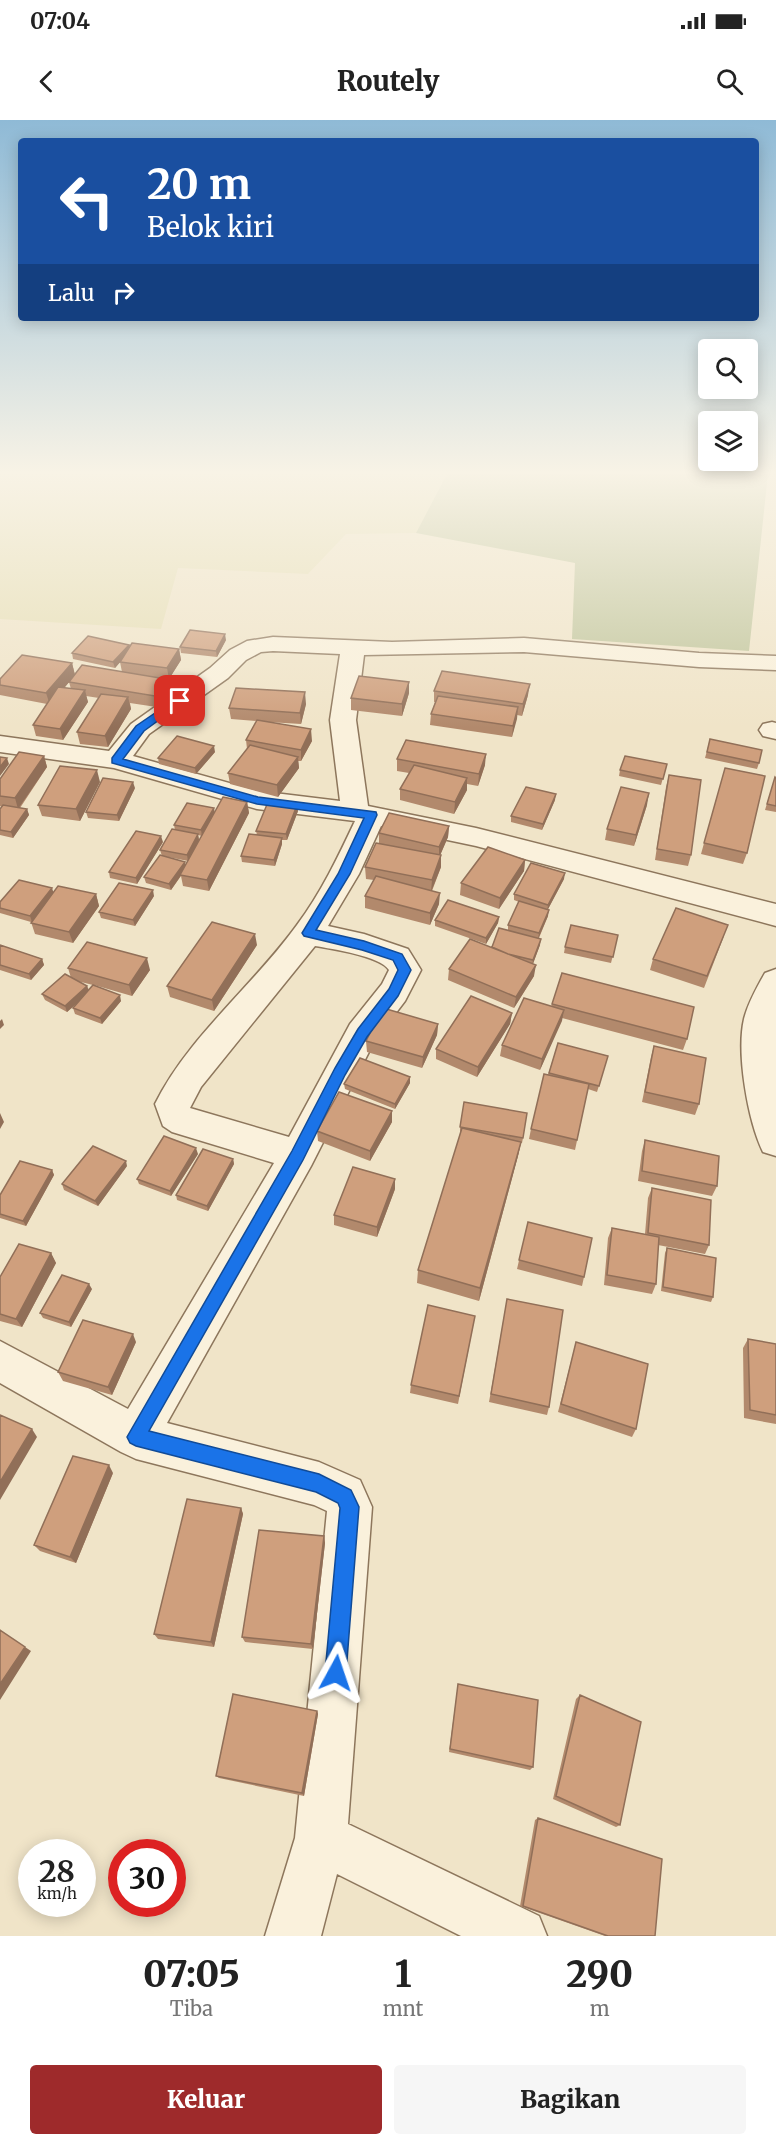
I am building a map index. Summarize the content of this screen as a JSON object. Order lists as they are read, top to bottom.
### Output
{
  "page": {
    "status": "07:04",
    "header": "Routely",
    "turn": ["20 m", "Belok kiri"],
    "then": "Lalu",
    "speed": "28 km/h",
    "limit": "30",
    "eta": [
      "07:05",
      "Tiba",
      "1",
      "mnt",
      "290",
      "m"
    ],
    "buttons": ["Keluar", "Bagikan"]
  }
}
